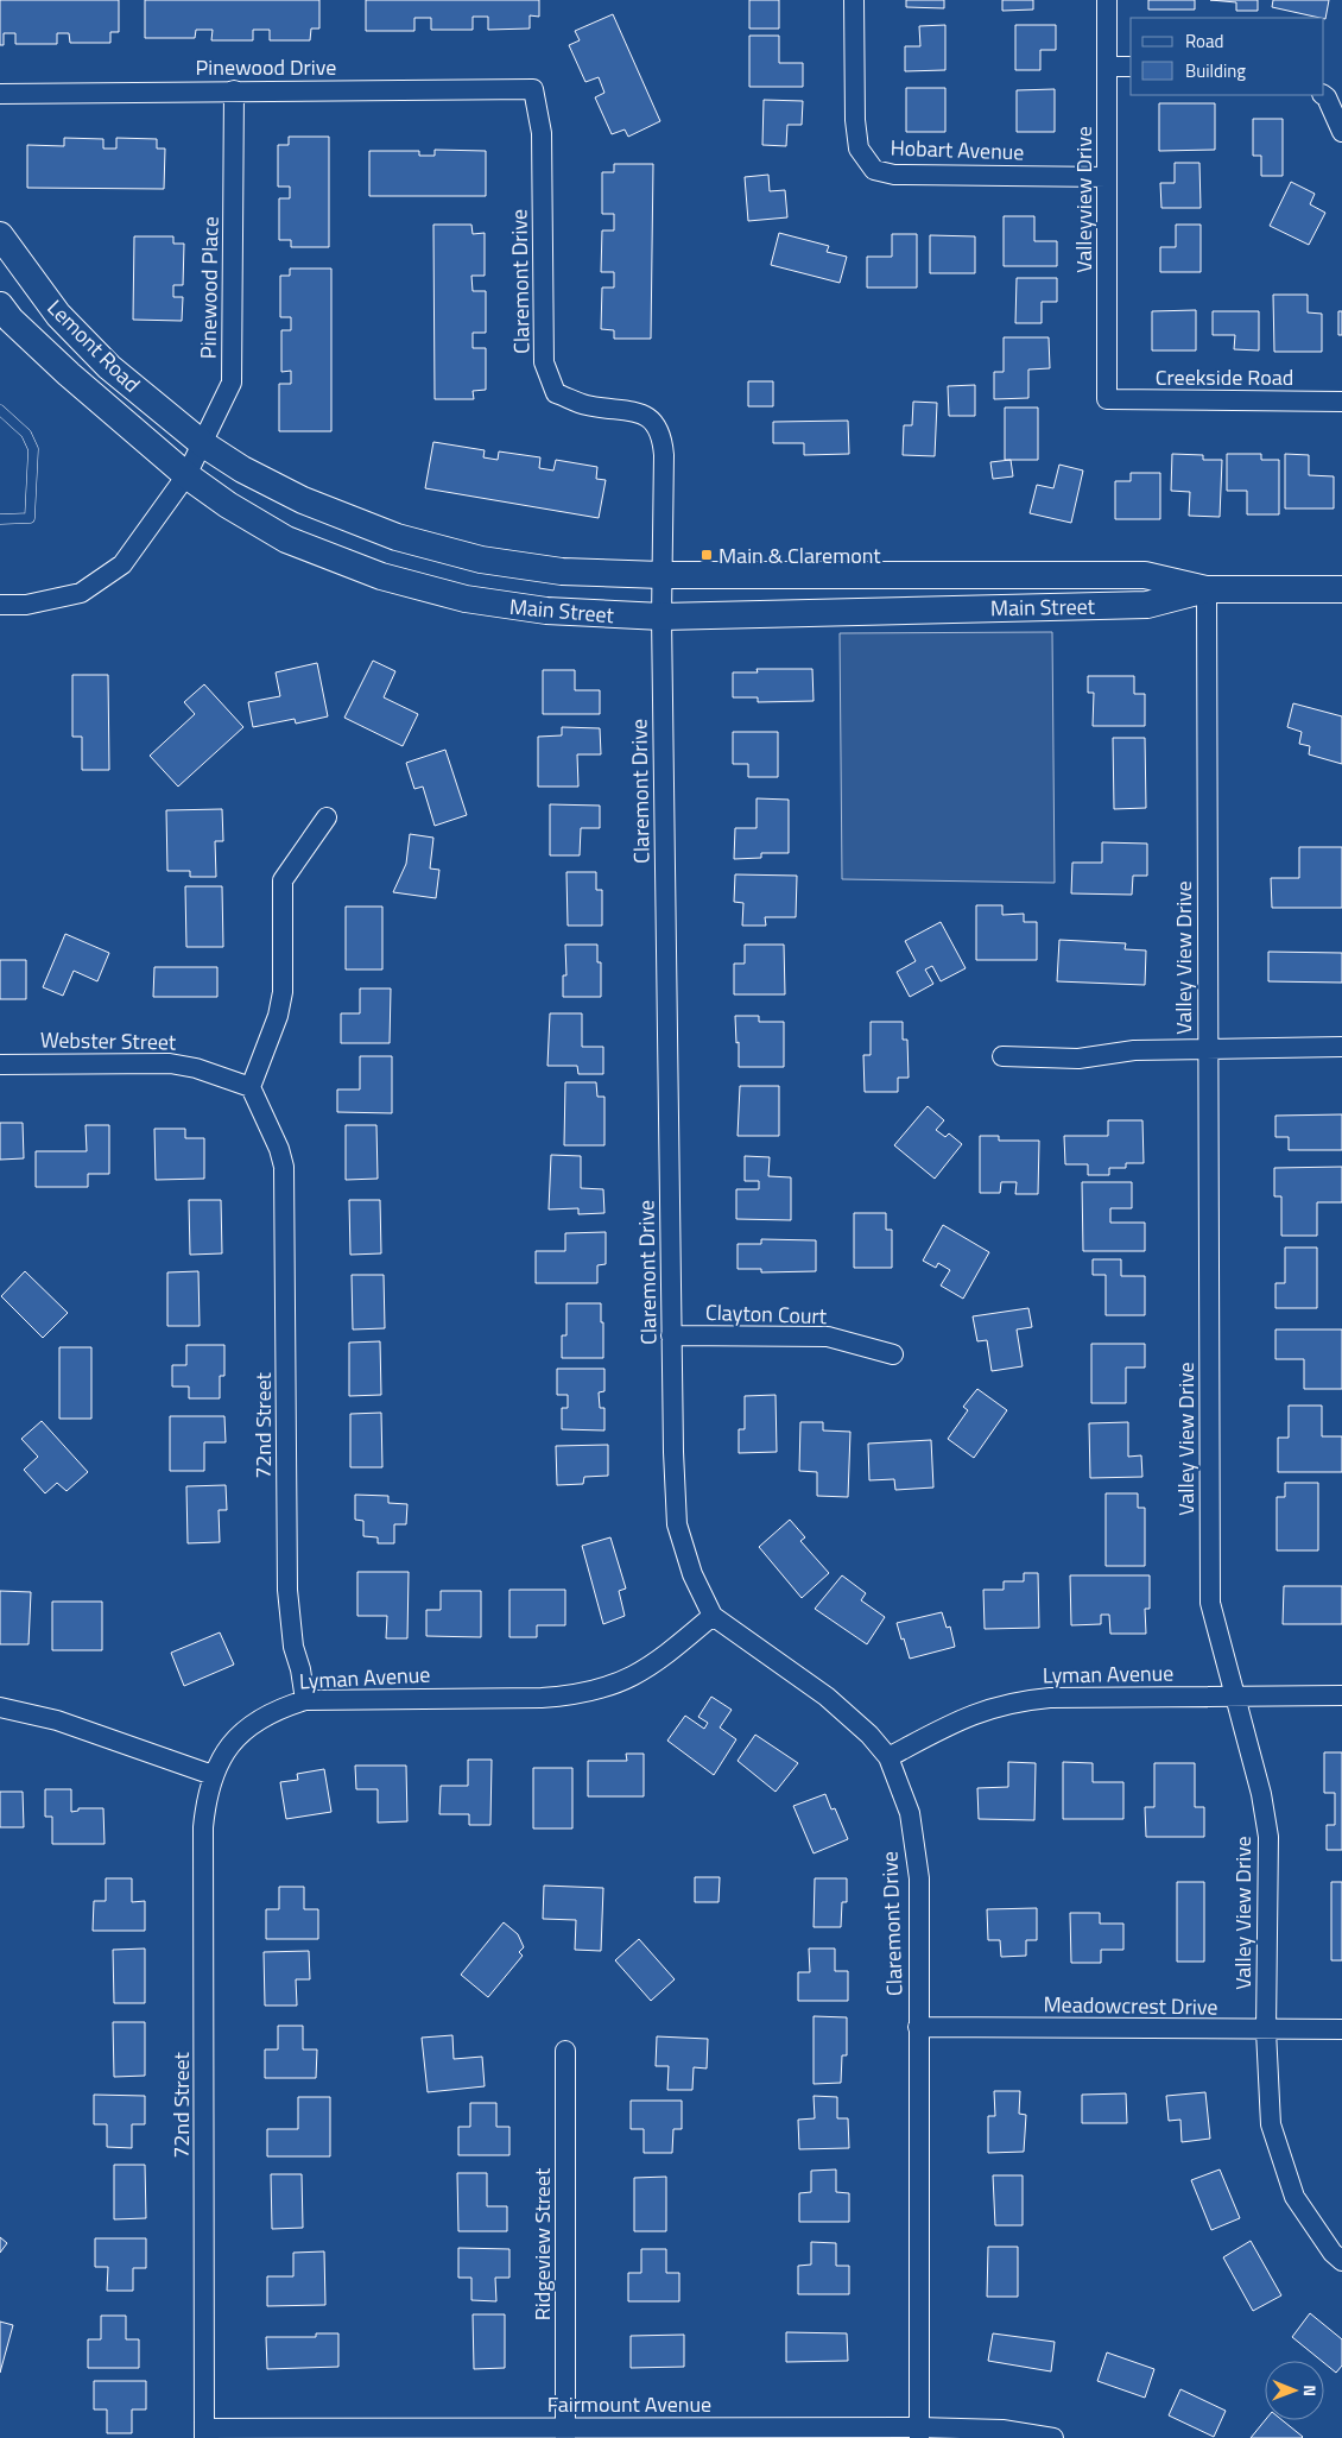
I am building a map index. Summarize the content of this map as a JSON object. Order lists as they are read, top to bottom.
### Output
{
  "streets": {
    "main road": ["Lemont Road", "Main Street"],
    "street": [
      "Pinewood Drive",
      "Hobart Avenue",
      "Valleyview Drive",
      "Claremont Drive",
      "Pinewood Place",
      "Creekside Road",
      "Valley View Drive",
      "Webster Street",
      "Clayton Court",
      "72nd Street",
      "Lyman Avenue",
      "Meadowcrest Drive",
      "Ridgeview Street",
      "Fairmount Avenue"
    ]
  },
  "crossings": [
    ["Pinewood Drive", "Claremont Drive"],
    ["Pinewood Drive", "Pinewood Place"],
    ["Hobart Avenue", "Valleyview Drive"],
    ["Valleyview Drive", "Creekside Road"],
    ["Claremont Drive", "Main Street"],
    ["Claremont Drive", "Clayton Court"],
    ["Claremont Drive", "Lyman Avenue"],
    ["Claremont Drive", "Meadowcrest Drive"],
    ["Claremont Drive", "Fairmount Avenue"],
    ["Pinewood Place", "Lemont Road"],
    ["Pinewood Place", "Main Street"],
    ["Lemont Road", "Main Street"],
    ["Main Street", "Valley View Drive"],
    ["Valley View Drive", "Lyman Avenue"],
    ["Valley View Drive", "Meadowcrest Drive"],
    ["Webster Street", "72nd Street"],
    ["72nd Street", "Lyman Avenue"],
    ["72nd Street", "Fairmount Avenue"],
    ["Ridgeview Street", "Fairmount Avenue"]
  ],
  "places": {
    "transit": ["Main & Claremont"]
  },
  "legend": ["Road", "Building"],
  "north": "right"
}
